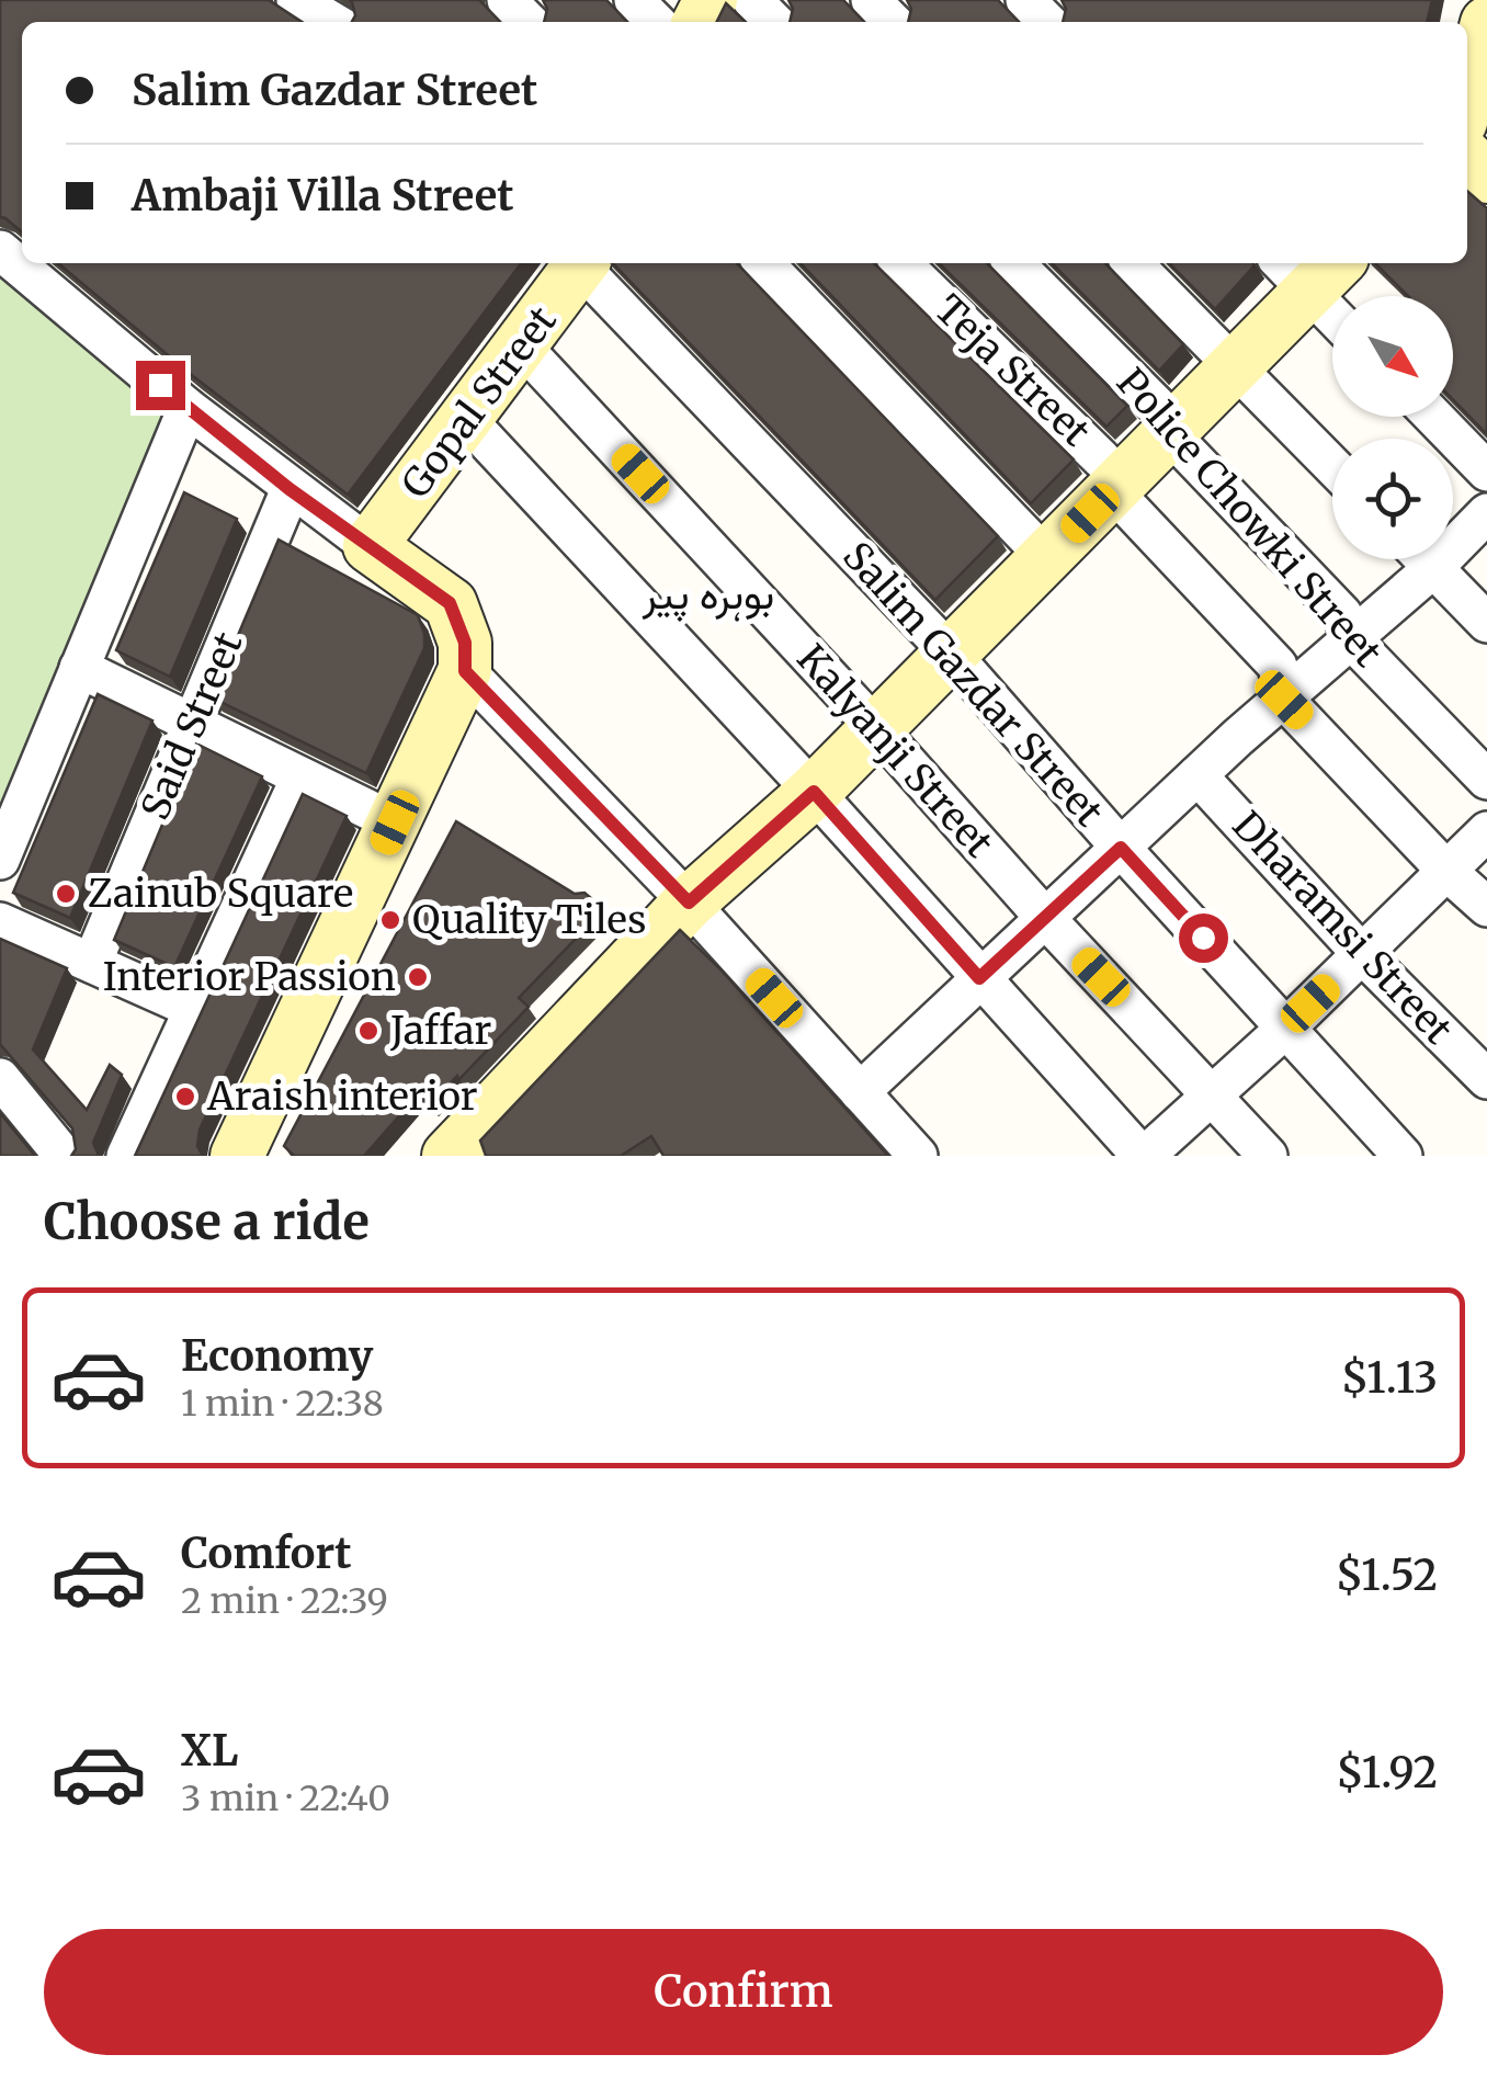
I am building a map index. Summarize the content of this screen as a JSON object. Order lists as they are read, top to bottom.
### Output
{
  "streets": {
    "street": [
      "Teja Street",
      "Gopal Street",
      "Police Chowki Street",
      "Salim Gazdar Street",
      "Said Street",
      "Kalyanji Street",
      "Dharamsi Street"
    ]
  },
  "crossings": [
    ["Gopal Street", "Salim Gazdar Street"],
    ["Gopal Street", "Kalyanji Street"]
  ],
  "districts": ["بوہرہ پیر"],
  "places": [
    "Zainub Square",
    "Quality Tiles",
    "Interior Passion",
    "Jaffar",
    "Araish interior"
  ],
  "north": "bottom right",
  "page": {
    "banner": ["Salim Gazdar Street", "Ambaji Villa Street"],
    "heading": "Choose a ride",
    "list": [
      {
        "name": "Economy",
        "note": "1 min · 22:38",
        "value": "$1.13"
      },
      {
        "name": "Comfort",
        "note": "2 min · 22:39",
        "value": "$1.52"
      },
      {
        "name": "XL",
        "note": "3 min · 22:40",
        "value": "$1.92"
      }
    ],
    "buttons": "Confirm"
  }
}
